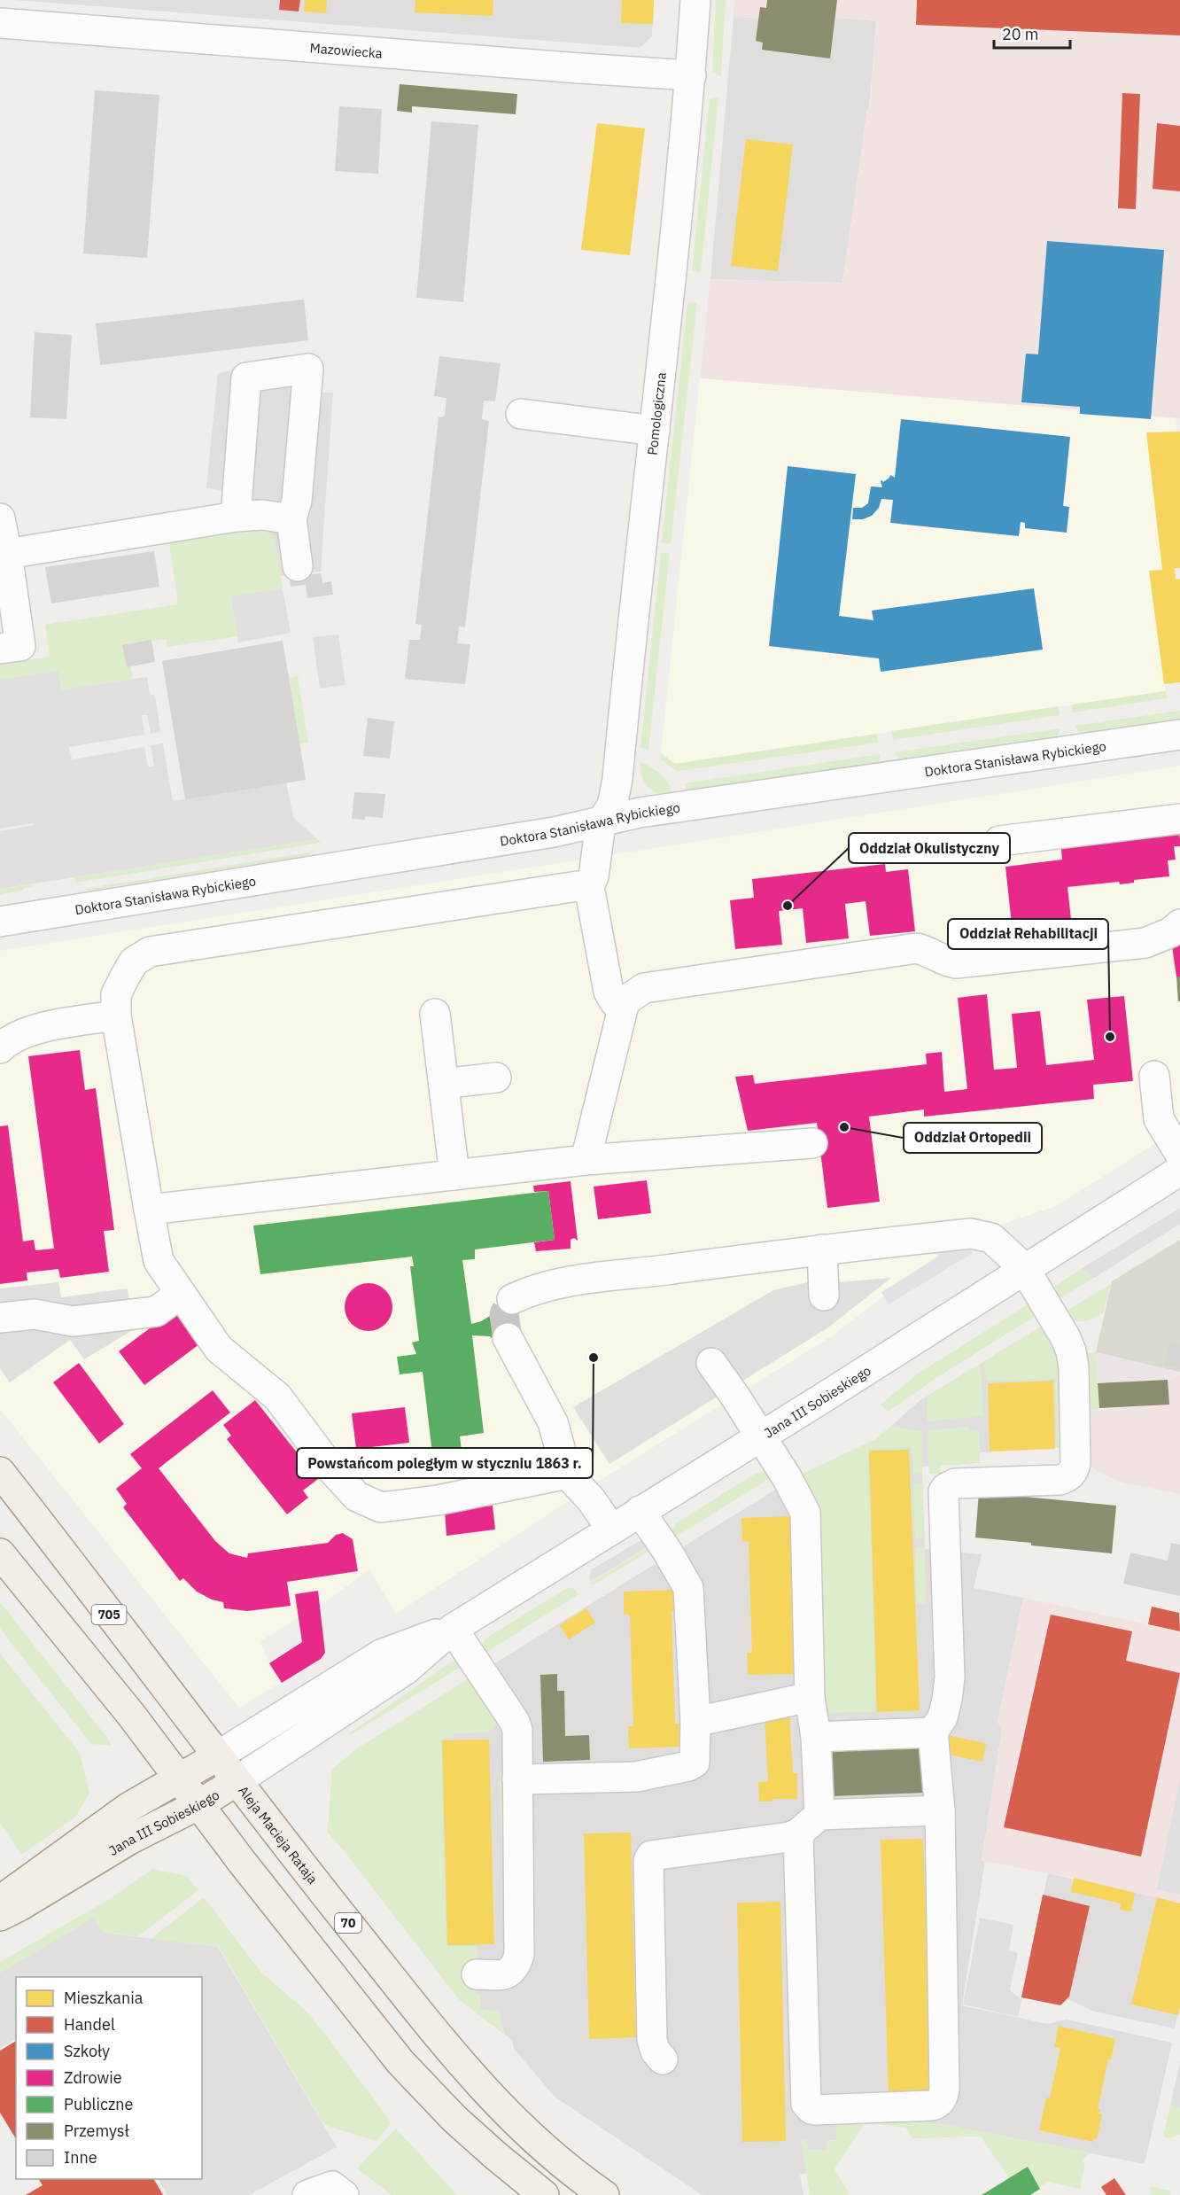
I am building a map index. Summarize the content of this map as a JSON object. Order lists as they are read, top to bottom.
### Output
{
  "streets": {
    "main road": [
      "Jana III Sobieskiego",
      "705",
      "Aleja Macieja Rataja",
      "70"
    ],
    "street": ["Mazowiecka", "Pomologiczna", "Doktora Stanisława Rybickiego"]
  },
  "crossings": [
    ["Mazowiecka", "Pomologiczna"],
    ["Pomologiczna", "Doktora Stanisława Rybickiego"],
    ["Jana III Sobieskiego", "Aleja Macieja Rataja"]
  ],
  "places": [
    "Oddział Okulistyczny",
    "Oddział Rehabilitacji",
    "Oddział Ortopedii",
    "Powstańcom poległym w styczniu 1863 r."
  ],
  "legend": [
    "Mieszkania",
    "Handel",
    "Szkoły",
    "Zdrowie",
    "Publiczne",
    "Przemysł",
    "Inne"
  ],
  "scale_bar": "20 m"
}
